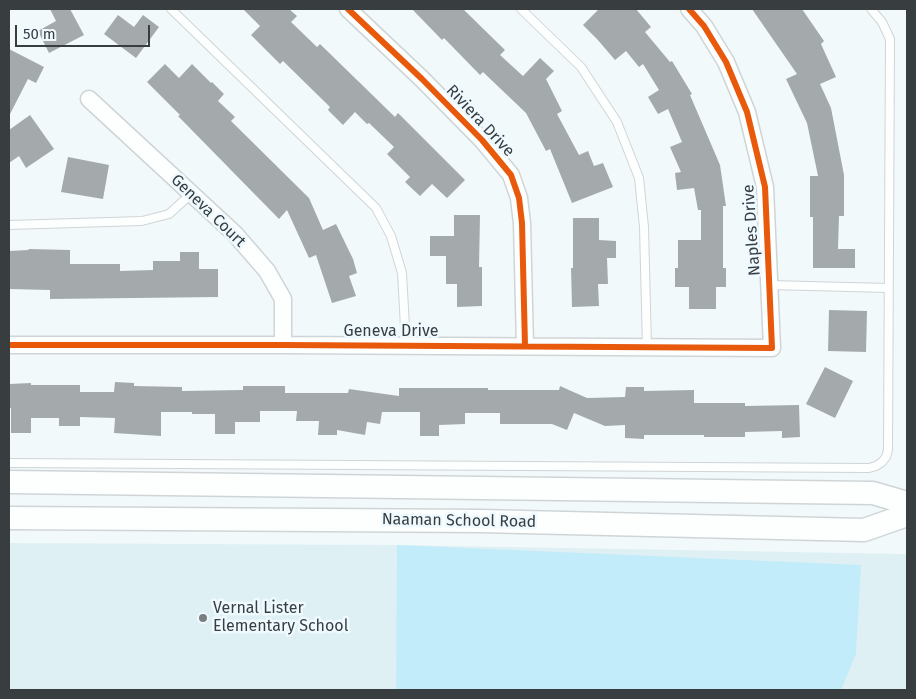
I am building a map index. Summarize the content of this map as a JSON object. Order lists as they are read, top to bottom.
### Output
{
  "streets": {
    "main road": ["Naaman School Road"],
    "street": [
      "Riviera Drive",
      "Geneva Court",
      "Naples Drive",
      "Geneva Drive"
    ]
  },
  "crossings": [
    ["Riviera Drive", "Geneva Drive"],
    ["Geneva Court", "Geneva Drive"],
    ["Naples Drive", "Geneva Drive"]
  ],
  "places": ["Vernal Lister Elementary School"],
  "scale_bar": "50 m"
}
